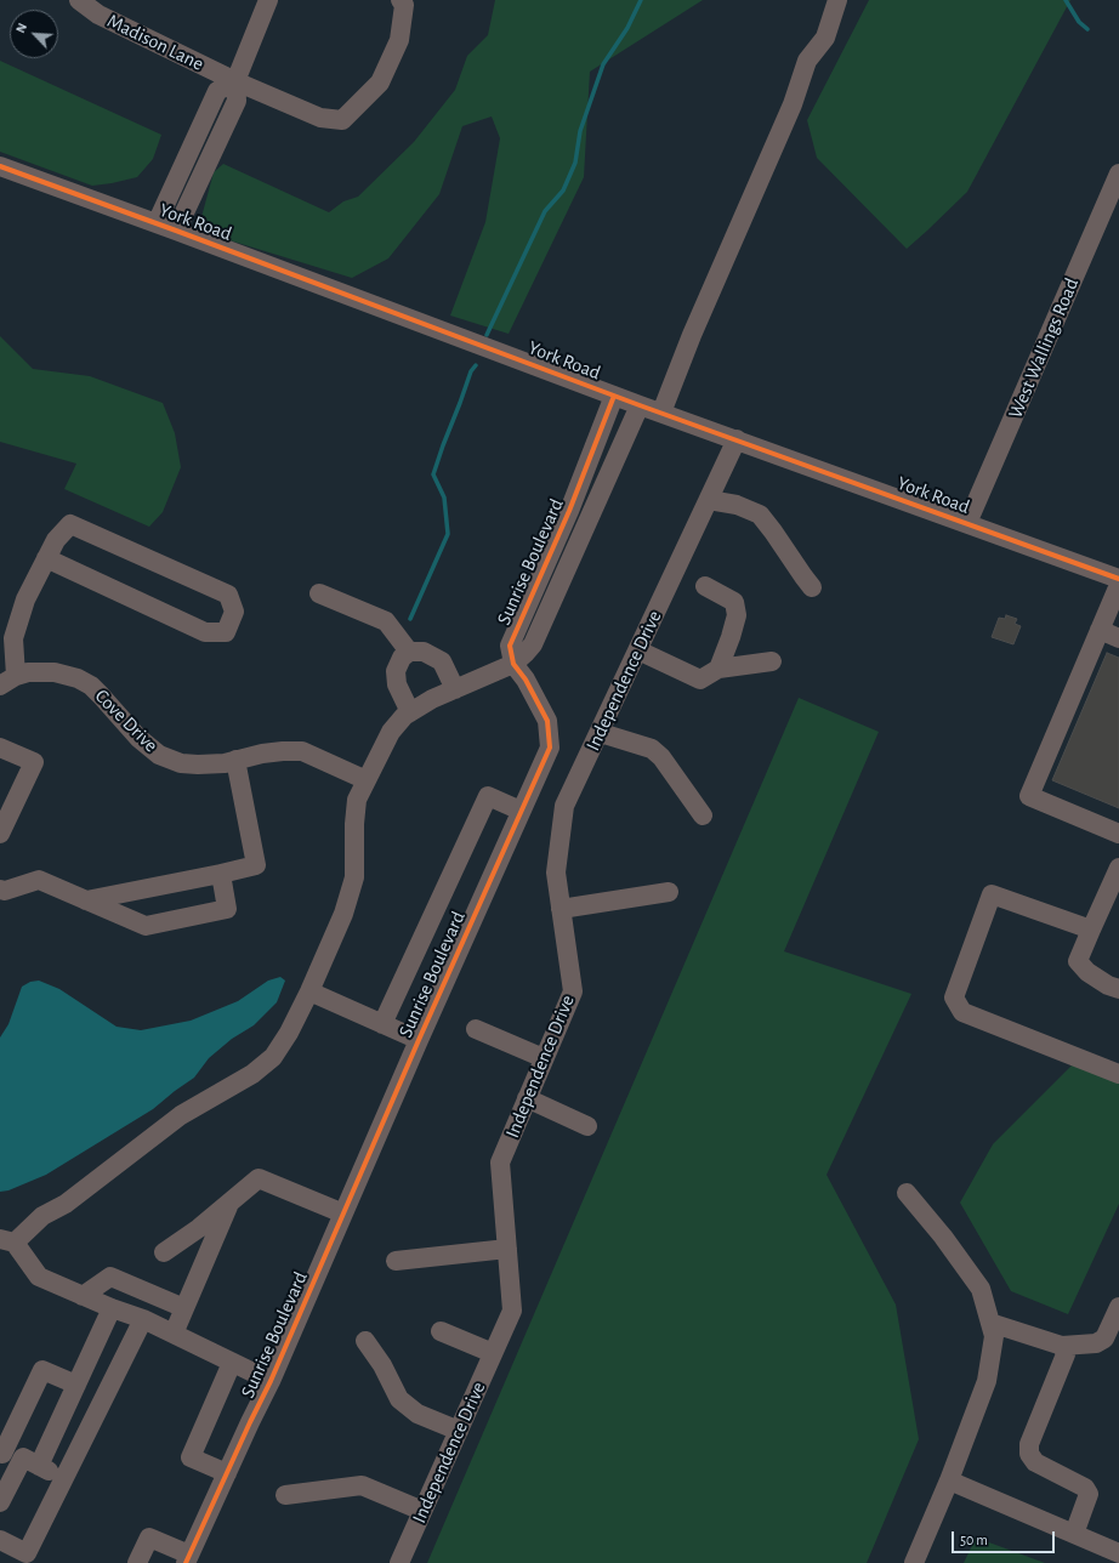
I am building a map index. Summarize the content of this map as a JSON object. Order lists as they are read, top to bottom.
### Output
{
  "streets": {
    "street": [
      "Madison Lane",
      "York Road",
      "West Wallings Road",
      "Sunrise Boulevard",
      "Independence Drive",
      "Cove Drive"
    ]
  },
  "crossings": [
    ["York Road", "West Wallings Road"],
    ["York Road", "Sunrise Boulevard"],
    ["York Road", "Independence Drive"],
    ["Sunrise Boulevard", "Cove Drive"]
  ],
  "scale_bar": "50 m",
  "north": "top left"
}
